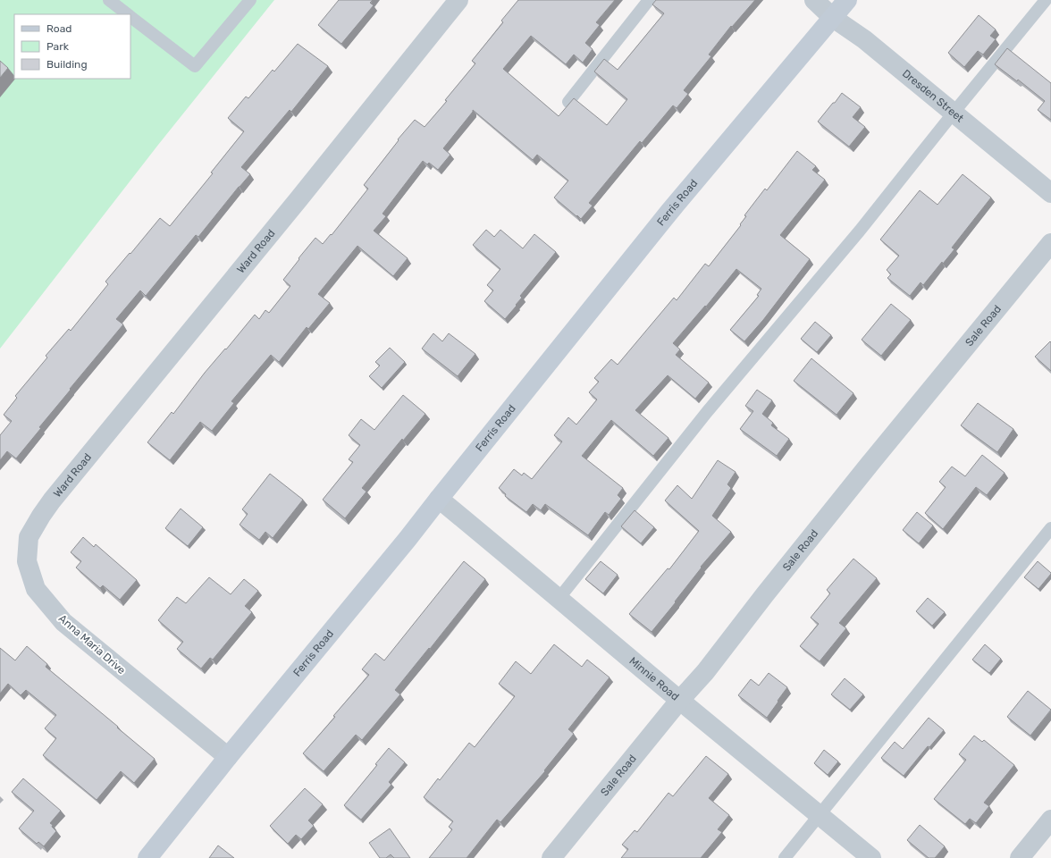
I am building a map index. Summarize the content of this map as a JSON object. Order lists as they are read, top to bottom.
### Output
{
  "streets": {
    "main road": ["Ferris Road"],
    "street": [
      "Dresden Street",
      "Ward Road",
      "Sale Road",
      "Anna Maria Drive",
      "Minnie Road"
    ]
  },
  "crossings": [
    ["Dresden Street", "Ferris Road"],
    ["Ferris Road", "Anna Maria Drive"],
    ["Ferris Road", "Minnie Road"],
    ["Ward Road", "Anna Maria Drive"],
    ["Sale Road", "Minnie Road"]
  ],
  "legend": ["Road", "Park", "Building"]
}
